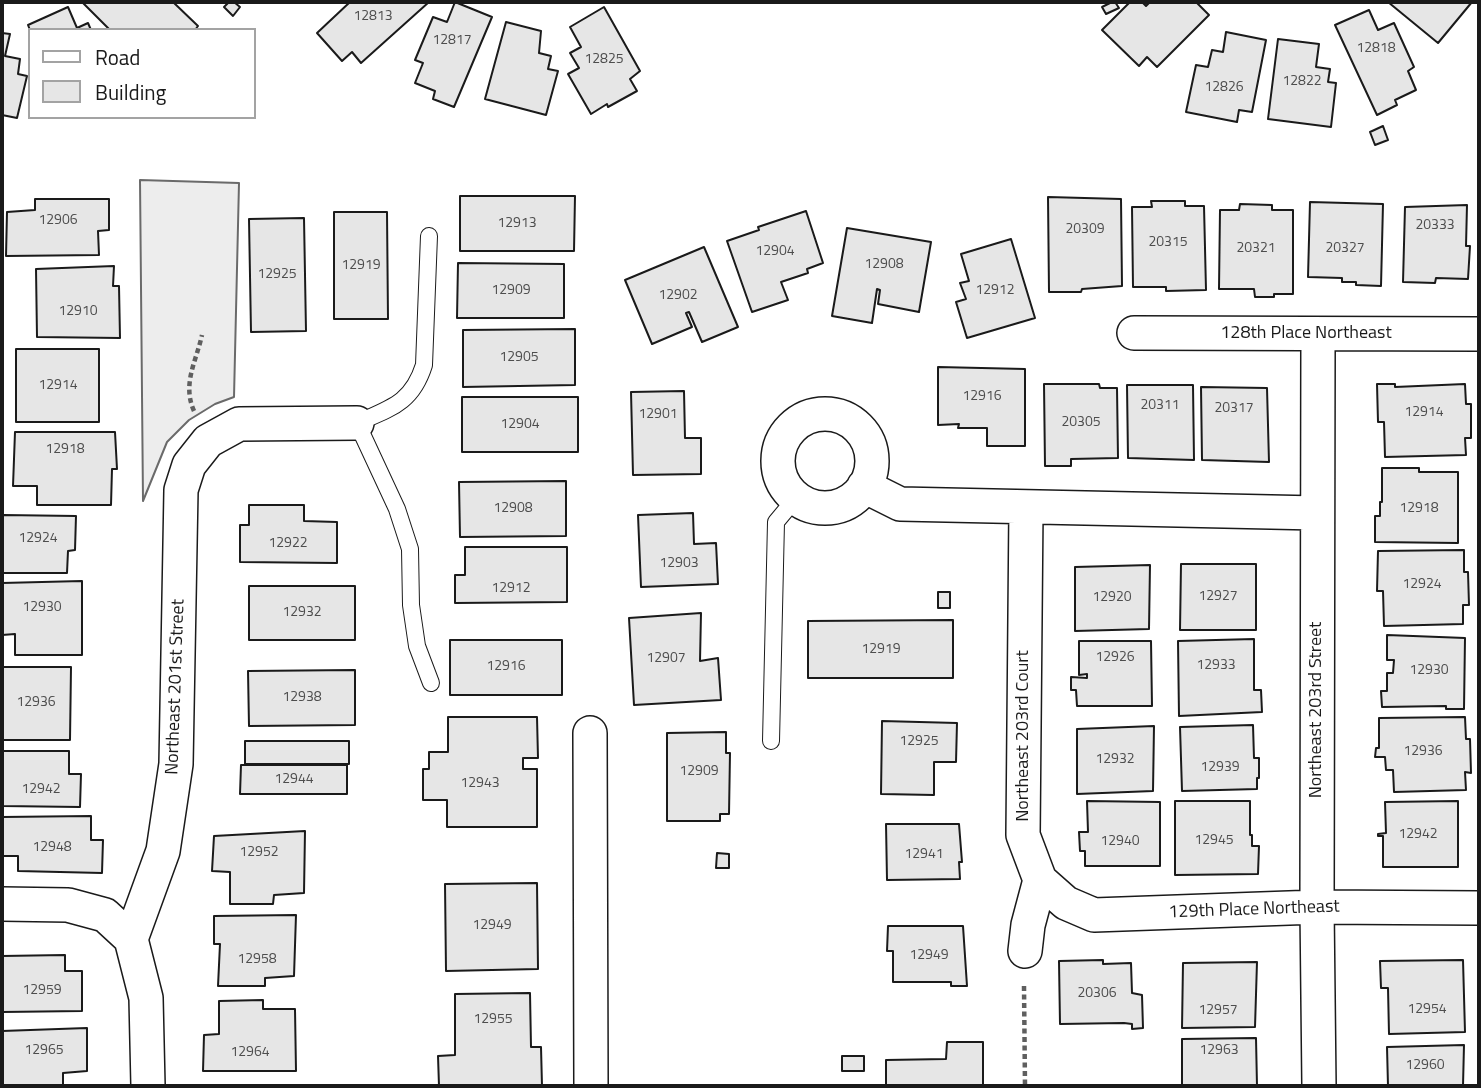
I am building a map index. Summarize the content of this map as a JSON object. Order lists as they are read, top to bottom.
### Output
{
  "streets": {
    "street": [
      "128th Place Northeast",
      "Northeast 201st Street",
      "Northeast 203rd Street",
      "Northeast 203rd Court",
      "129th Place Northeast"
    ]
  },
  "crossings": [
    ["128th Place Northeast", "Northeast 203rd Street"],
    ["Northeast 203rd Street", "129th Place Northeast"],
    ["Northeast 203rd Court", "129th Place Northeast"]
  ],
  "house_numbers": [
    "12813",
    "12817",
    "12818",
    "12825",
    "12822",
    "12826",
    "12906",
    "12913",
    "20333",
    "20309",
    "20315",
    "20321",
    "20327",
    "12904",
    "12908",
    "12919",
    "12925",
    "12909",
    "12912",
    "12902",
    "12910",
    "12905",
    "12914",
    "12916",
    "20311",
    "20317",
    "12914",
    "12901",
    "20305",
    "12904",
    "12918",
    "12908",
    "12918",
    "12924",
    "12922",
    "12903",
    "12924",
    "12912",
    "12927",
    "12920",
    "12930",
    "12932",
    "12919",
    "12926",
    "12907",
    "12933",
    "12916",
    "12930",
    "12938",
    "12936",
    "12925",
    "12936",
    "12932",
    "12939",
    "12909",
    "12944",
    "12943",
    "12942",
    "12942",
    "12945",
    "12940",
    "12948",
    "12952",
    "12941",
    "12949",
    "12949",
    "12958",
    "12959",
    "20306",
    "12954",
    "12957",
    "12955",
    "12965",
    "12963",
    "12964",
    "12960"
  ],
  "legend": ["Road", "Building"]
}
